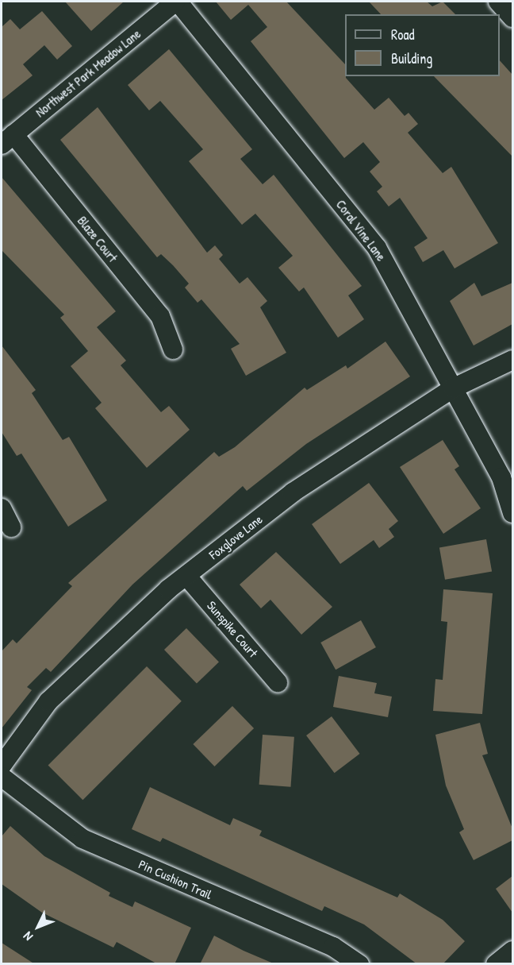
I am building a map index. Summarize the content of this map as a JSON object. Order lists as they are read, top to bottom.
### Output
{
  "streets": {
    "street": [
      "Northwest Park Meadow Lane",
      "Coral Vine Lane",
      "Blaze Court",
      "Foxglove Lane",
      "Sunspike Court",
      "Pin Cushion Trail"
    ]
  },
  "crossings": [
    ["Northwest Park Meadow Lane", "Coral Vine Lane"],
    ["Northwest Park Meadow Lane", "Blaze Court"],
    ["Coral Vine Lane", "Foxglove Lane"],
    ["Foxglove Lane", "Sunspike Court"]
  ],
  "legend": ["Road", "Building"],
  "north": "bottom left"
}
